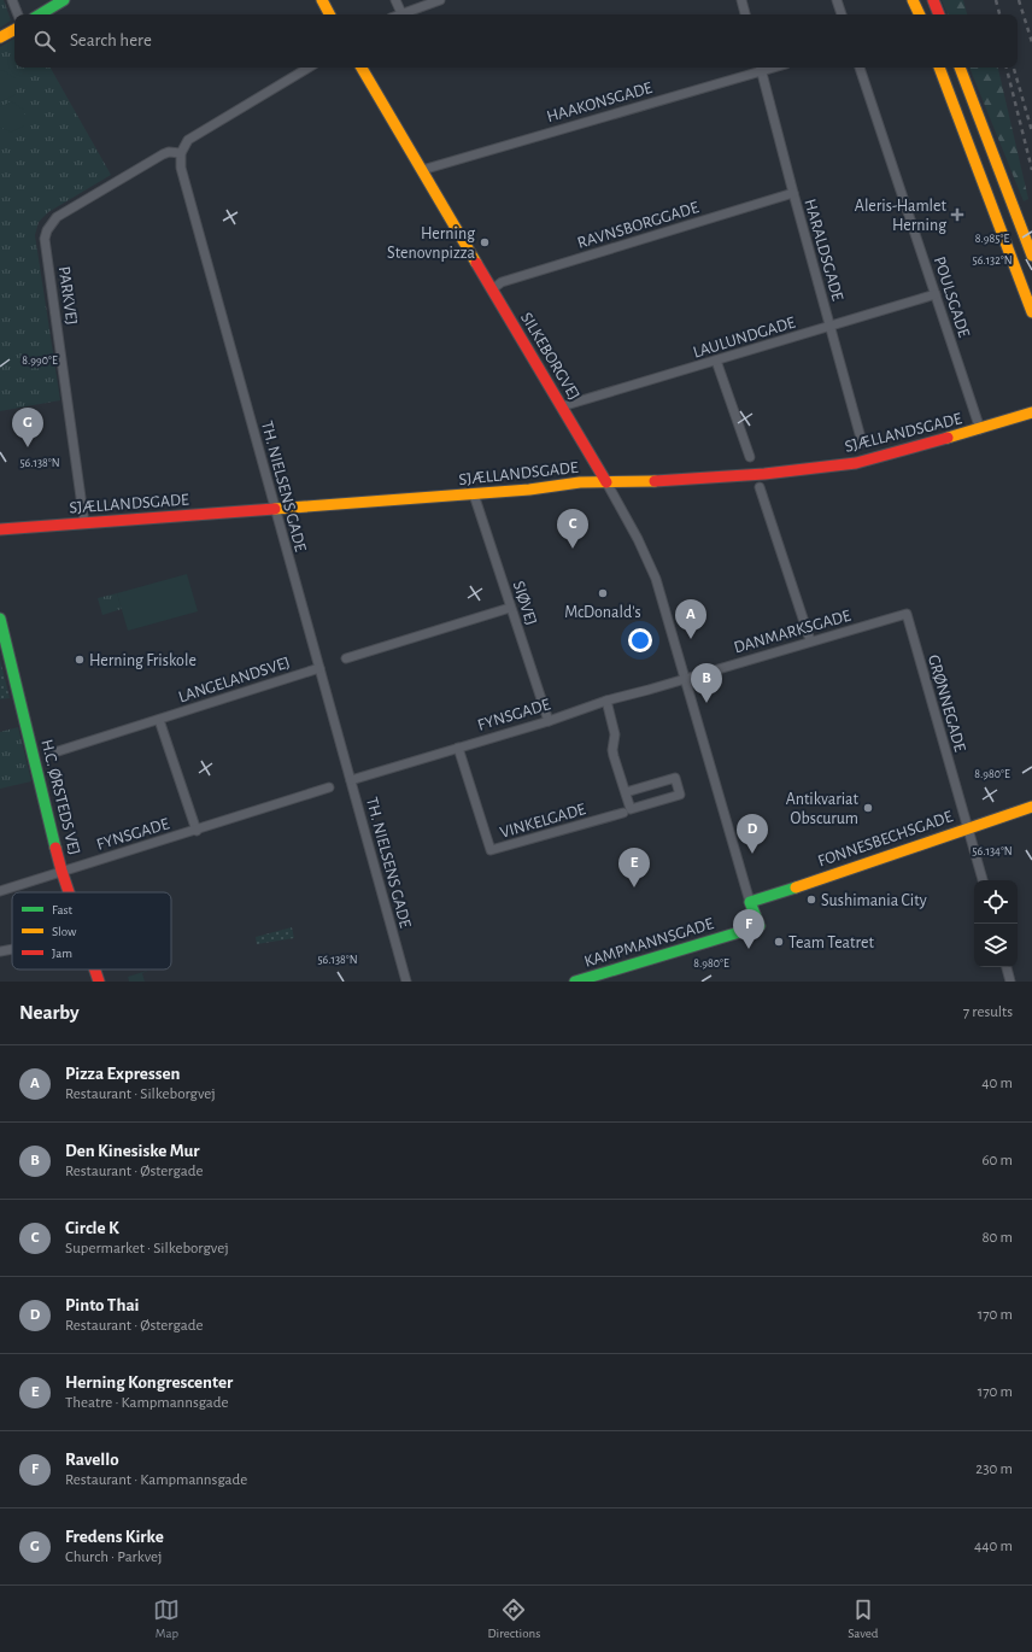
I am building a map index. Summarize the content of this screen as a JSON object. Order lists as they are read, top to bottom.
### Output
{
  "streets": {
    "street": [
      "HAAKONSGADE",
      "RAVNSBORGGADE",
      "HARALDSGADE",
      "PARKVEJ",
      "POULSGADE",
      "LAULUNDGADE",
      "SILKEBORGVEJ",
      "SJÆLLANDSGADE",
      "TH. NIELSENS GADE",
      "SIØVEJ",
      "DANMARKSGADE",
      "LANGELANDSVEJ",
      "GRØNNEGADE",
      "FYNSGADE",
      "H.C. ØRSTEDS VEJ",
      "VINKELGADE",
      "FONNESBECHSGADE",
      "KAMPMANNSGADE"
    ]
  },
  "crossings": [
    ["HAAKONSGADE", "HARALDSGADE"],
    ["HAAKONSGADE", "SILKEBORGVEJ"],
    ["RAVNSBORGGADE", "HARALDSGADE"],
    ["RAVNSBORGGADE", "SILKEBORGVEJ"],
    ["HARALDSGADE", "LAULUNDGADE"],
    ["PARKVEJ", "SJÆLLANDSGADE"],
    ["PARKVEJ", "TH. NIELSENS GADE"],
    ["POULSGADE", "LAULUNDGADE"],
    ["POULSGADE", "SJÆLLANDSGADE"],
    ["LAULUNDGADE", "SILKEBORGVEJ"],
    ["SILKEBORGVEJ", "SJÆLLANDSGADE"],
    ["SILKEBORGVEJ", "DANMARKSGADE"],
    ["SILKEBORGVEJ", "FYNSGADE"],
    ["SILKEBORGVEJ", "FONNESBECHSGADE"],
    ["SILKEBORGVEJ", "KAMPMANNSGADE"],
    ["SJÆLLANDSGADE", "TH. NIELSENS GADE"],
    ["SJÆLLANDSGADE", "SIØVEJ"],
    ["TH. NIELSENS GADE", "LANGELANDSVEJ"],
    ["TH. NIELSENS GADE", "FYNSGADE"],
    ["SIØVEJ", "FYNSGADE"],
    ["DANMARKSGADE", "GRØNNEGADE"],
    ["DANMARKSGADE", "FYNSGADE"],
    ["GRØNNEGADE", "FONNESBECHSGADE"],
    ["FYNSGADE", "H.C. ØRSTEDS VEJ"],
    ["FYNSGADE", "VINKELGADE"],
    ["FONNESBECHSGADE", "KAMPMANNSGADE"]
  ],
  "places": {
    "health": ["Aleris-Hamlet Herning"],
    "other": [
      "Herning Stenovnpizza",
      "McDonald's",
      "Herning Friskole",
      "Antikvariat Obscurum",
      "Sushimania City",
      "Team Teatret"
    ]
  },
  "legend": ["Fast", "Slow", "Jam"],
  "page": {
    "search": "Search here",
    "pins": [
      "G",
      "C",
      "A",
      "B",
      "D",
      "E",
      "F"
    ],
    "heading": ["Nearby", "7 results"],
    "list": [
      {
        "mark": "A",
        "name": "Pizza Expressen",
        "note": "Restaurant · Silkeborgvej",
        "value": "40 m"
      },
      {
        "mark": "B",
        "name": "Den Kinesiske Mur",
        "note": "Restaurant · Østergade",
        "value": "60 m"
      },
      {
        "mark": "C",
        "name": "Circle K",
        "note": "Supermarket · Silkeborgvej",
        "value": "80 m"
      },
      {
        "mark": "D",
        "name": "Pinto Thai",
        "note": "Restaurant · Østergade",
        "value": "170 m"
      },
      {
        "mark": "E",
        "name": "Herning Kongrescenter",
        "note": "Theatre · Kampmannsgade",
        "value": "170 m"
      },
      {
        "mark": "F",
        "name": "Ravello",
        "note": "Restaurant · Kampmannsgade",
        "value": "230 m"
      },
      {
        "mark": "G",
        "name": "Fredens Kirke",
        "note": "Church · Parkvej",
        "value": "440 m"
      }
    ],
    "nav": ["Map", "Directions", "Saved"]
  },
  "coordinates": [
    "8.985°E",
    "56.132°N",
    "8.990°E",
    "56.138°N",
    "8.980°E",
    "56.134°N"
  ]
}
